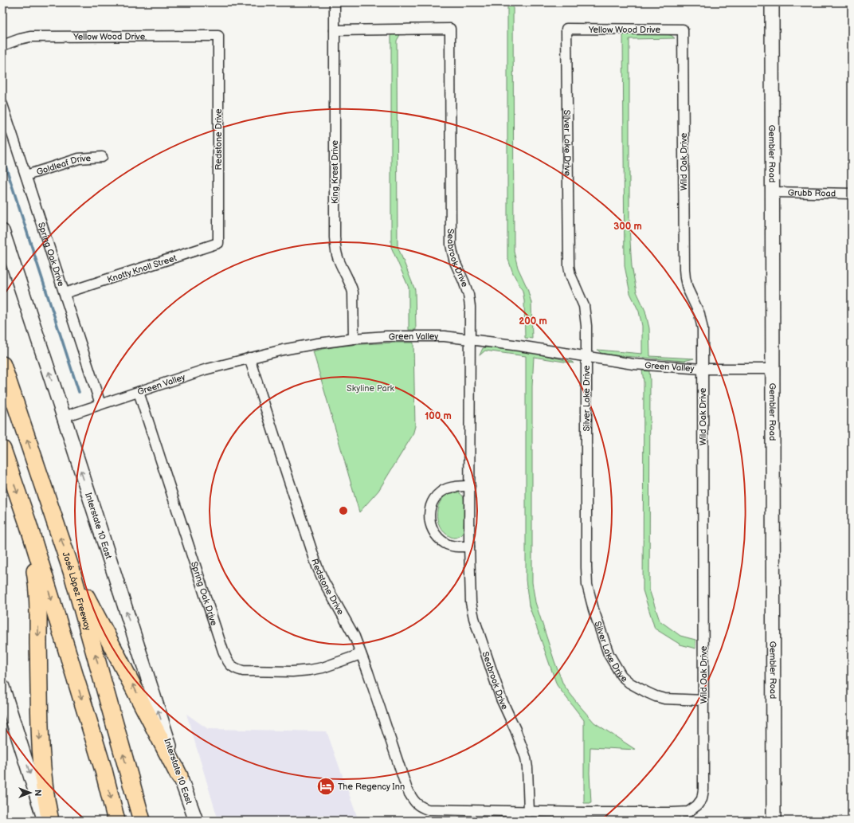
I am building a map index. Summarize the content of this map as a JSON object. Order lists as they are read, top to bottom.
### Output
{
  "streets": {
    "highway": ["José López Freeway"],
    "main road": ["Gembler Road", "Interstate 10 East"],
    "street": [
      "Yellow Wood Drive",
      "Redstone Drive",
      "Silver Lake Drive",
      "Wild Oak Drive",
      "Goldleaf Drive",
      "King Krest Drive",
      "Grubb Road",
      "Spring Oak Drive",
      "Seabrook Drive",
      "Knotty Knoll Street",
      "Green Valley"
    ]
  },
  "crossings": [
    ["Yellow Wood Drive", "Redstone Drive"],
    ["Yellow Wood Drive", "Silver Lake Drive"],
    ["Yellow Wood Drive", "Wild Oak Drive"],
    ["Redstone Drive", "Spring Oak Drive"],
    ["Redstone Drive", "Seabrook Drive"],
    ["Redstone Drive", "Knotty Knoll Street"],
    ["Redstone Drive", "Green Valley"],
    ["Silver Lake Drive", "Wild Oak Drive"],
    ["Silver Lake Drive", "Green Valley"],
    ["Gembler Road", "Grubb Road"],
    ["Gembler Road", "Green Valley"],
    ["Wild Oak Drive", "Green Valley"],
    ["Goldleaf Drive", "Spring Oak Drive"],
    ["King Krest Drive", "Seabrook Drive"],
    ["King Krest Drive", "Green Valley"],
    ["Spring Oak Drive", "Knotty Knoll Street"],
    ["Spring Oak Drive", "Green Valley"],
    ["Seabrook Drive", "Green Valley"],
    ["Green Valley", "Interstate 10 East"]
  ],
  "one_way": ["Interstate 10 East"],
  "parks": ["Skyline Park"],
  "places": {
    "hotel": ["The Regency Inn"]
  },
  "north": "right",
  "rings": ["300 m", "200 m", "100 m"]
}
